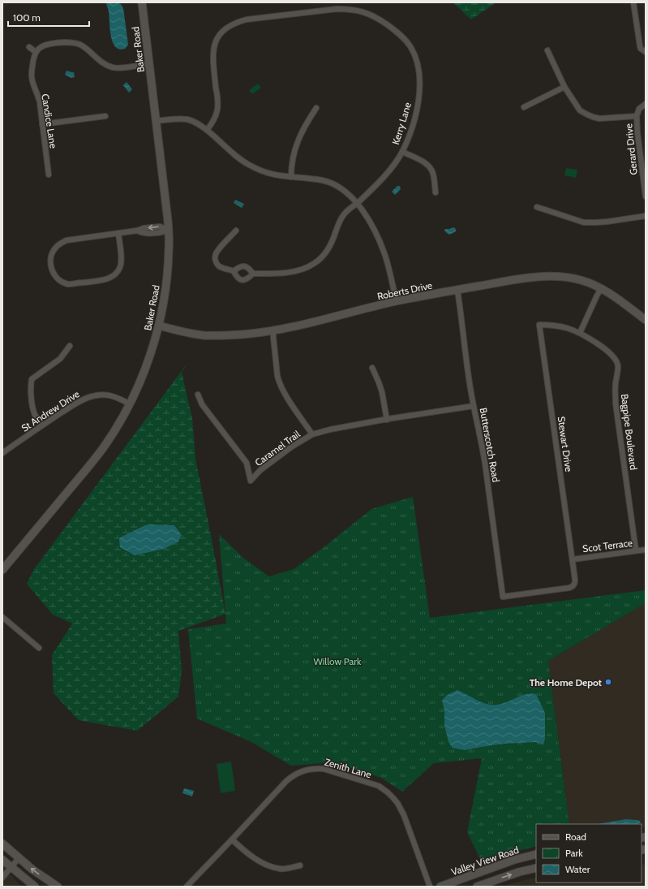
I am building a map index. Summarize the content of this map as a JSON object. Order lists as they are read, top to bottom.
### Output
{
  "streets": {
    "main road": ["Baker Road", "Roberts Drive", "Valley View Road"],
    "street": [
      "Candice Lane",
      "Kerry Lane",
      "Gerard Drive",
      "St Andrew Drive",
      "Bagpipe Boulevard",
      "Stewart Drive",
      "Butterscotch Road",
      "Caramel Trail",
      "Scot Terrace",
      "Zenith Lane"
    ]
  },
  "crossings": [
    ["Baker Road", "Roberts Drive"],
    ["Baker Road", "St Andrew Drive"],
    ["Roberts Drive", "Butterscotch Road"],
    ["Bagpipe Boulevard", "Stewart Drive"],
    ["Bagpipe Boulevard", "Scot Terrace"],
    ["Stewart Drive", "Butterscotch Road"],
    ["Stewart Drive", "Scot Terrace"],
    ["Butterscotch Road", "Caramel Trail"]
  ],
  "parks": ["Willow Park"],
  "places": ["The Home Depot"],
  "legend": ["Road", "Park", "Water"],
  "scale_bar": "100 m"
}
